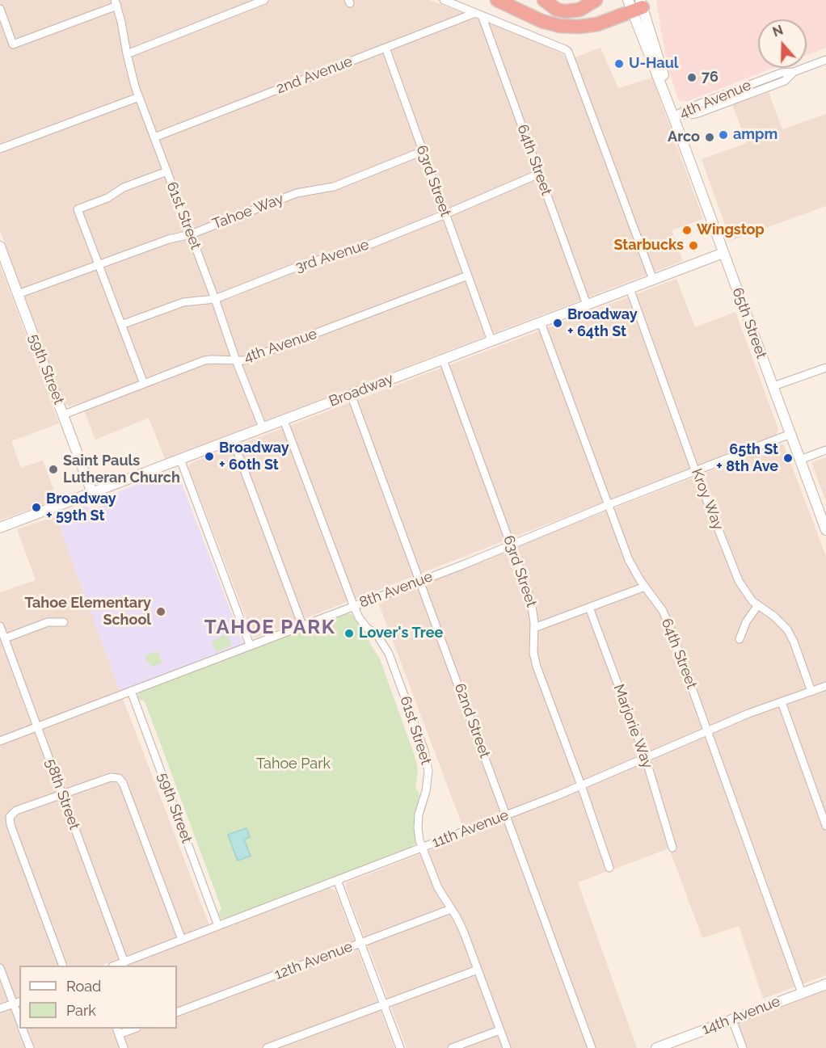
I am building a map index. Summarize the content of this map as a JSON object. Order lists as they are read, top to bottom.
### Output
{
  "streets": {
    "main road": [
      "65th Street",
      "59th Street",
      "Broadway",
      "14th Avenue"
    ],
    "street": [
      "2nd Avenue",
      "4th Avenue",
      "64th Street",
      "63rd Street",
      "Tahoe Way",
      "61st Street",
      "3rd Avenue",
      "Kroy Way",
      "8th Avenue",
      "62nd Street",
      "Marjorie Way",
      "58th Street",
      "11th Avenue",
      "12th Avenue"
    ]
  },
  "crossings": [
    ["2nd Avenue", "64th Street"],
    ["2nd Avenue", "63rd Street"],
    ["2nd Avenue", "61st Street"],
    ["4th Avenue", "63rd Street"],
    ["4th Avenue", "61st Street"],
    ["4th Avenue", "65th Street"],
    ["4th Avenue", "59th Street"],
    ["64th Street", "3rd Avenue"],
    ["64th Street", "Broadway"],
    ["64th Street", "8th Avenue"],
    ["64th Street", "11th Avenue"],
    ["64th Street", "14th Avenue"],
    ["63rd Street", "Tahoe Way"],
    ["63rd Street", "3rd Avenue"],
    ["63rd Street", "Broadway"],
    ["63rd Street", "8th Avenue"],
    ["63rd Street", "11th Avenue"],
    ["Tahoe Way", "61st Street"],
    ["Tahoe Way", "59th Street"],
    ["61st Street", "3rd Avenue"],
    ["61st Street", "Broadway"],
    ["61st Street", "8th Avenue"],
    ["61st Street", "11th Avenue"],
    ["61st Street", "12th Avenue"],
    ["65th Street", "Broadway"],
    ["65th Street", "8th Avenue"],
    ["59th Street", "Broadway"],
    ["59th Street", "8th Avenue"],
    ["59th Street", "11th Avenue"],
    ["Broadway", "Kroy Way"],
    ["Broadway", "62nd Street"],
    ["Kroy Way", "8th Avenue"],
    ["Kroy Way", "11th Avenue"],
    ["8th Avenue", "62nd Street"],
    ["8th Avenue", "58th Street"],
    ["62nd Street", "11th Avenue"],
    ["Marjorie Way", "11th Avenue"],
    ["58th Street", "11th Avenue"]
  ],
  "districts": ["TAHOE PARK"],
  "parks": ["Tahoe Park"],
  "places": [
    "U-Haul",
    "76",
    "ampm",
    "Arco",
    "Wingstop",
    "Starbucks",
    "Broadway + 64th St",
    "Broadway + 60th St",
    "65th St + 8th Ave",
    "Saint Pauls Lutheran Church",
    "Broadway + 59th St",
    "Tahoe Elementary School",
    "Lover's Tree"
  ],
  "legend": ["Road", "Park"],
  "north": "top"
}
